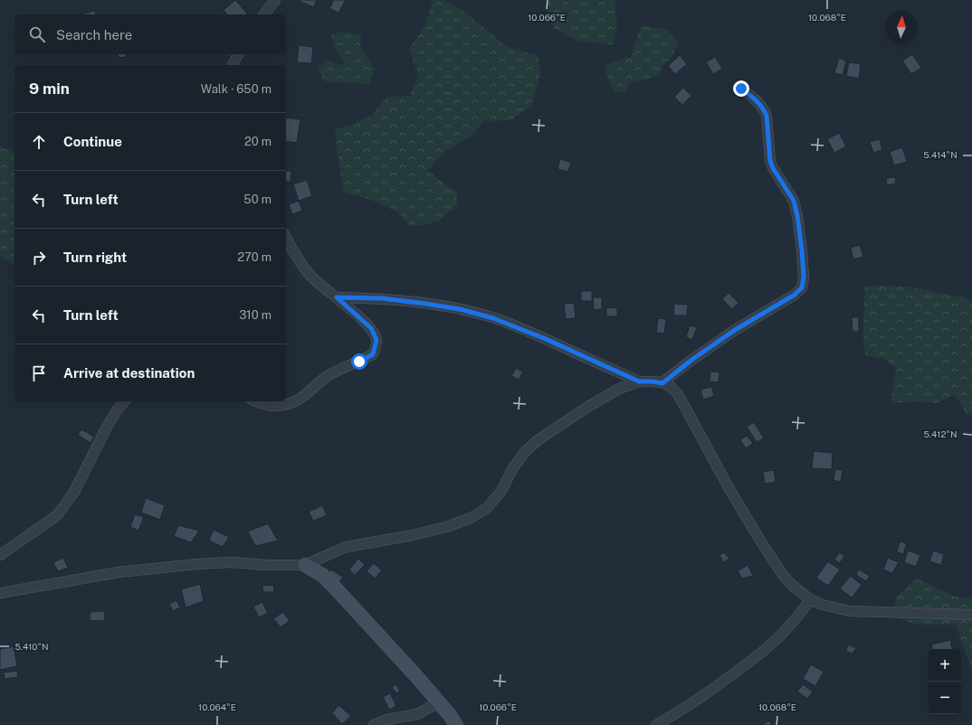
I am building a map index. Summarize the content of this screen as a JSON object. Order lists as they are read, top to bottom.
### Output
{
  "north": "top",
  "page": {
    "search": "Search here",
    "heading": ["9 min", "Walk · 650 m"],
    "list": [
      ["Continue", "20 m"],
      ["Turn left", "50 m"],
      ["Turn right", "270 m"],
      ["Turn left", "310 m"],
      "Arrive at destination"
    ],
    "map_buttons": ["+", "−"]
  },
  "coordinates": [
    "10.066°E",
    "10.068°E",
    "5.414°N",
    "5.412°N",
    "5.410°N",
    "10.064°E"
  ]
}
